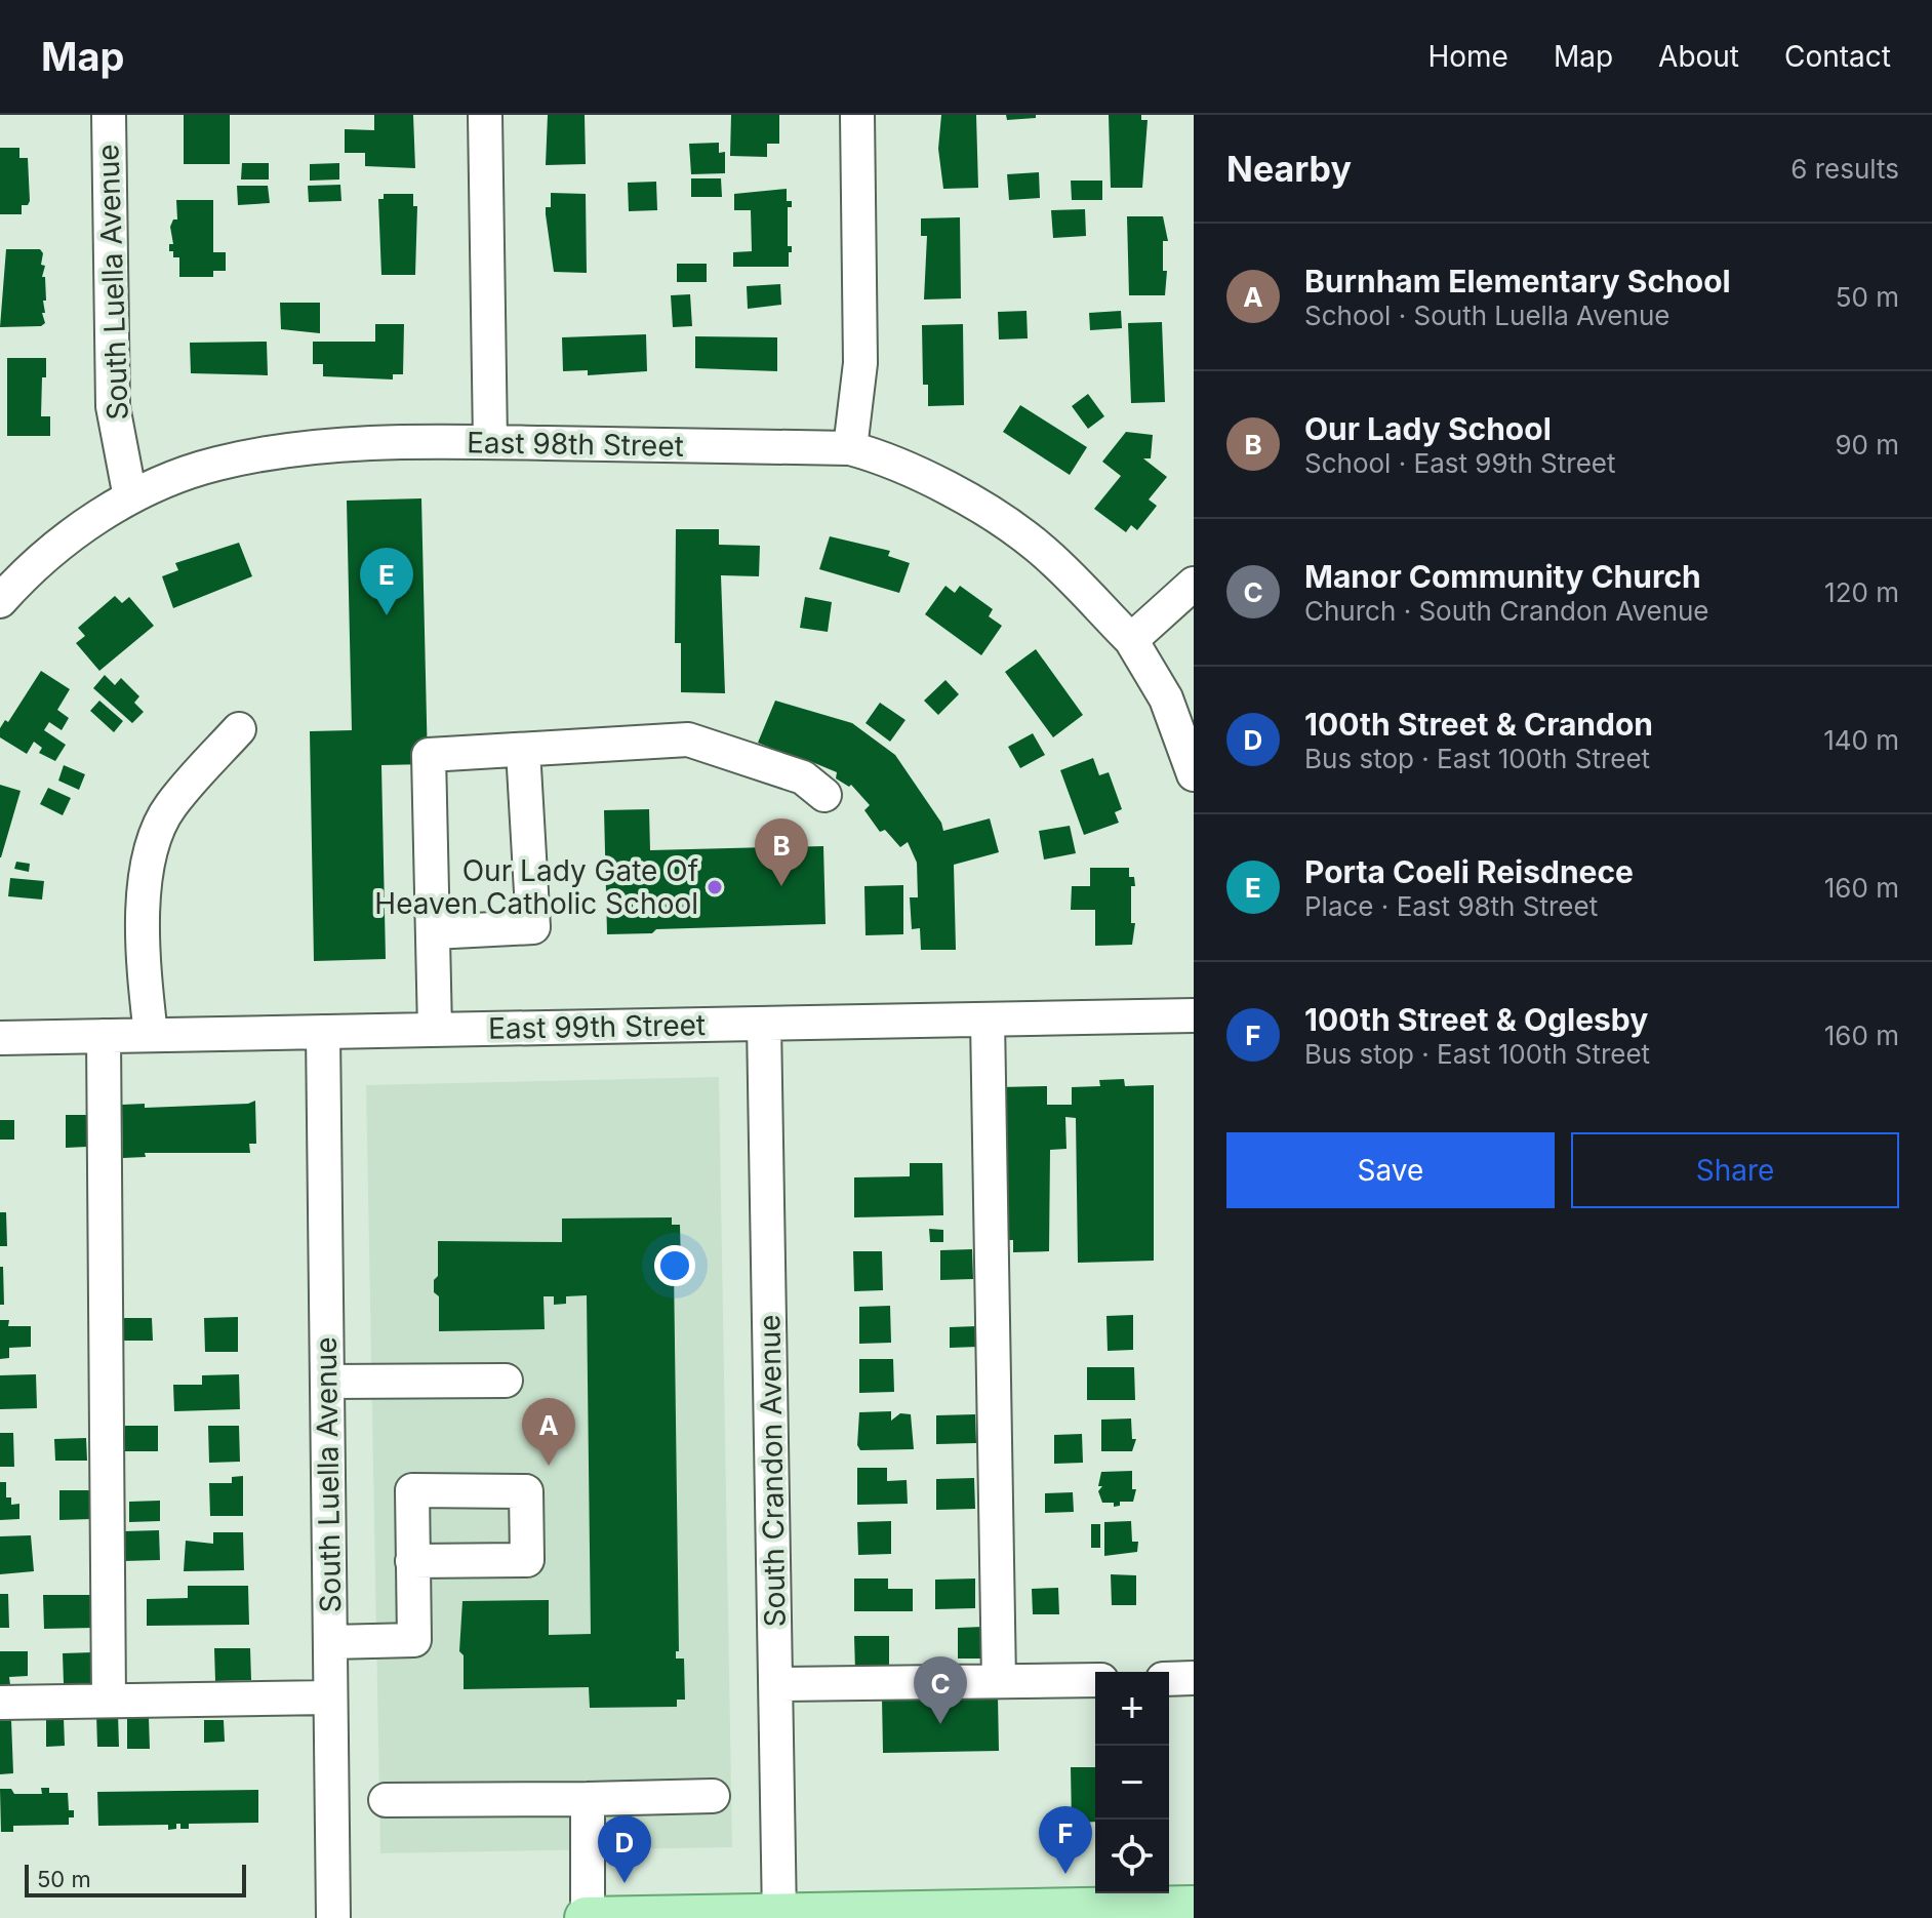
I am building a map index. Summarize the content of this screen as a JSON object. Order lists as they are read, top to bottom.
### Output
{
  "streets": {
    "street": [
      "South Luella Avenue",
      "East 98th Street",
      "East 99th Street",
      "South Crandon Avenue"
    ]
  },
  "crossings": [
    ["South Luella Avenue", "East 98th Street"],
    ["South Luella Avenue", "East 99th Street"],
    ["East 99th Street", "South Crandon Avenue"]
  ],
  "places": ["Our Lady Gate Of Heaven Catholic School"],
  "scale_bar": "50 m",
  "page": {
    "header": "Map",
    "nav": [
      "Home",
      "Map",
      "About",
      "Contact"
    ],
    "heading": ["Nearby", "6 results"],
    "list": [
      {
        "mark": "A",
        "name": "Burnham Elementary School",
        "note": "School · South Luella Avenue",
        "value": "50 m"
      },
      {
        "mark": "B",
        "name": "Our Lady School",
        "note": "School · East 99th Street",
        "value": "90 m"
      },
      {
        "mark": "C",
        "name": "Manor Community Church",
        "note": "Church · South Crandon Avenue",
        "value": "120 m"
      },
      {
        "mark": "D",
        "name": "100th Street & Crandon",
        "note": "Bus stop · East 100th Street",
        "value": "140 m"
      },
      {
        "mark": "E",
        "name": "Porta Coeli Reisdnece",
        "note": "Place · East 98th Street",
        "value": "160 m"
      },
      {
        "mark": "F",
        "name": "100th Street & Oglesby",
        "note": "Bus stop · East 100th Street",
        "value": "160 m"
      }
    ],
    "pins": [
      "E",
      "B",
      "A",
      "C",
      "F",
      "D"
    ],
    "buttons": ["Save", "Share"],
    "map_buttons": ["+", "−"],
    "scale": "50 m"
  }
}
